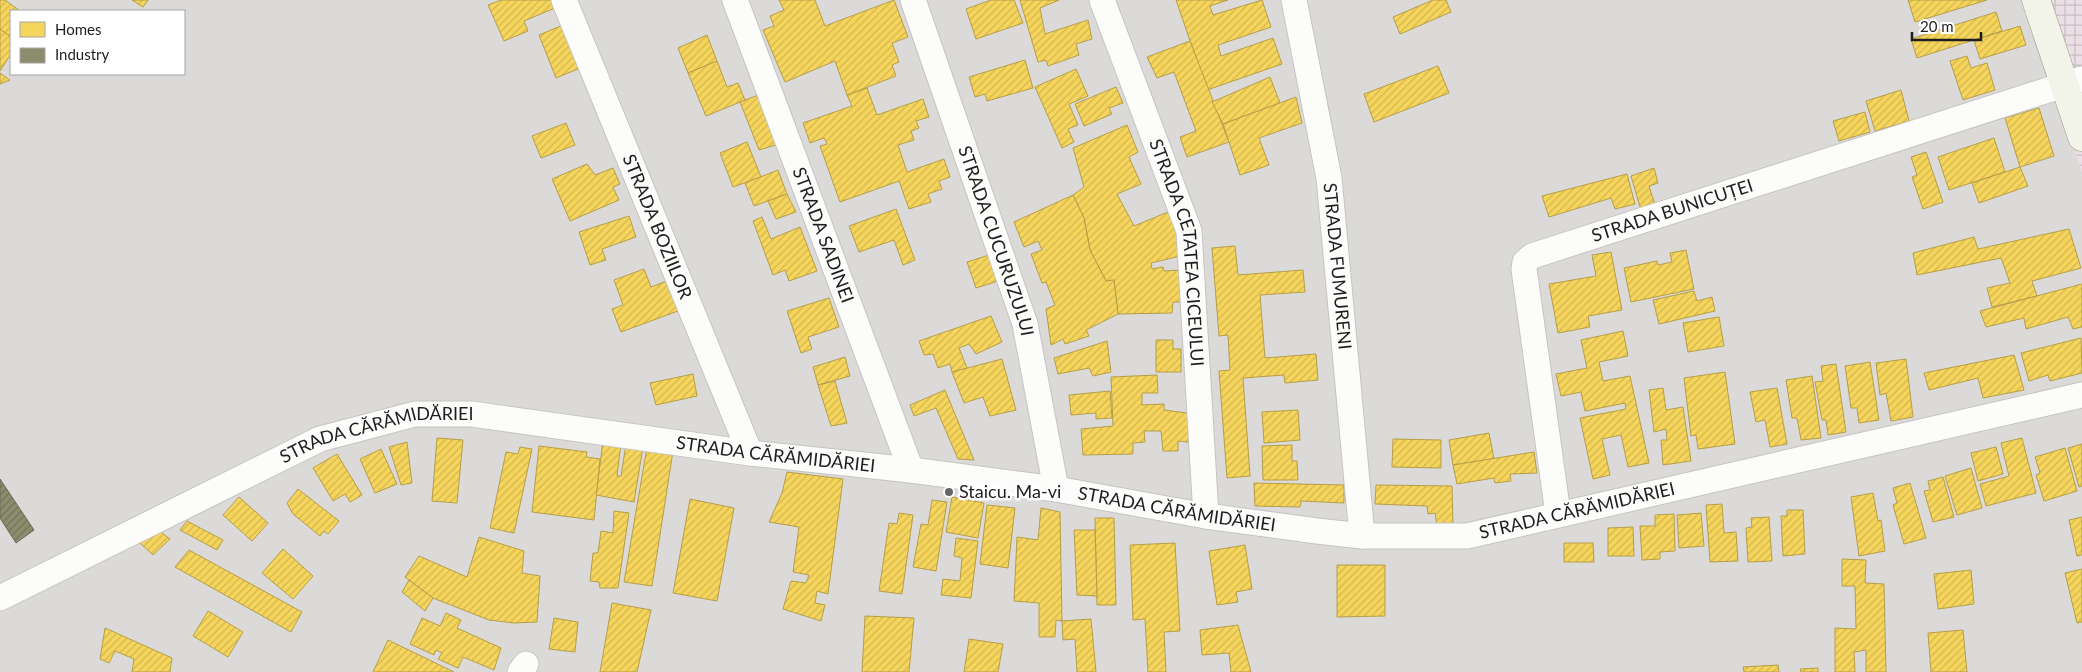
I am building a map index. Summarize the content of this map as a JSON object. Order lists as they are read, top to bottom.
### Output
{
  "streets": {
    "street": [
      "STRADA BUNICUȚEI",
      "STRADA BOZIILOR",
      "STRADA SADINEI",
      "STRADA CUCURUZULUI",
      "STRADA CETATEA CICEULUI",
      "STRADA FUMURENI",
      "STRADA CĂRĂMIDĂRIEI"
    ]
  },
  "crossings": [
    ["STRADA BUNICUȚEI", "STRADA CĂRĂMIDĂRIEI"],
    ["STRADA BOZIILOR", "STRADA CĂRĂMIDĂRIEI"],
    ["STRADA SADINEI", "STRADA CĂRĂMIDĂRIEI"],
    ["STRADA CUCURUZULUI", "STRADA CĂRĂMIDĂRIEI"],
    ["STRADA CETATEA CICEULUI", "STRADA CĂRĂMIDĂRIEI"],
    ["STRADA FUMURENI", "STRADA CĂRĂMIDĂRIEI"]
  ],
  "places": ["Staicu. Ma-vi"],
  "legend": ["Homes", "Industry"],
  "scale_bar": "20 m"
}
